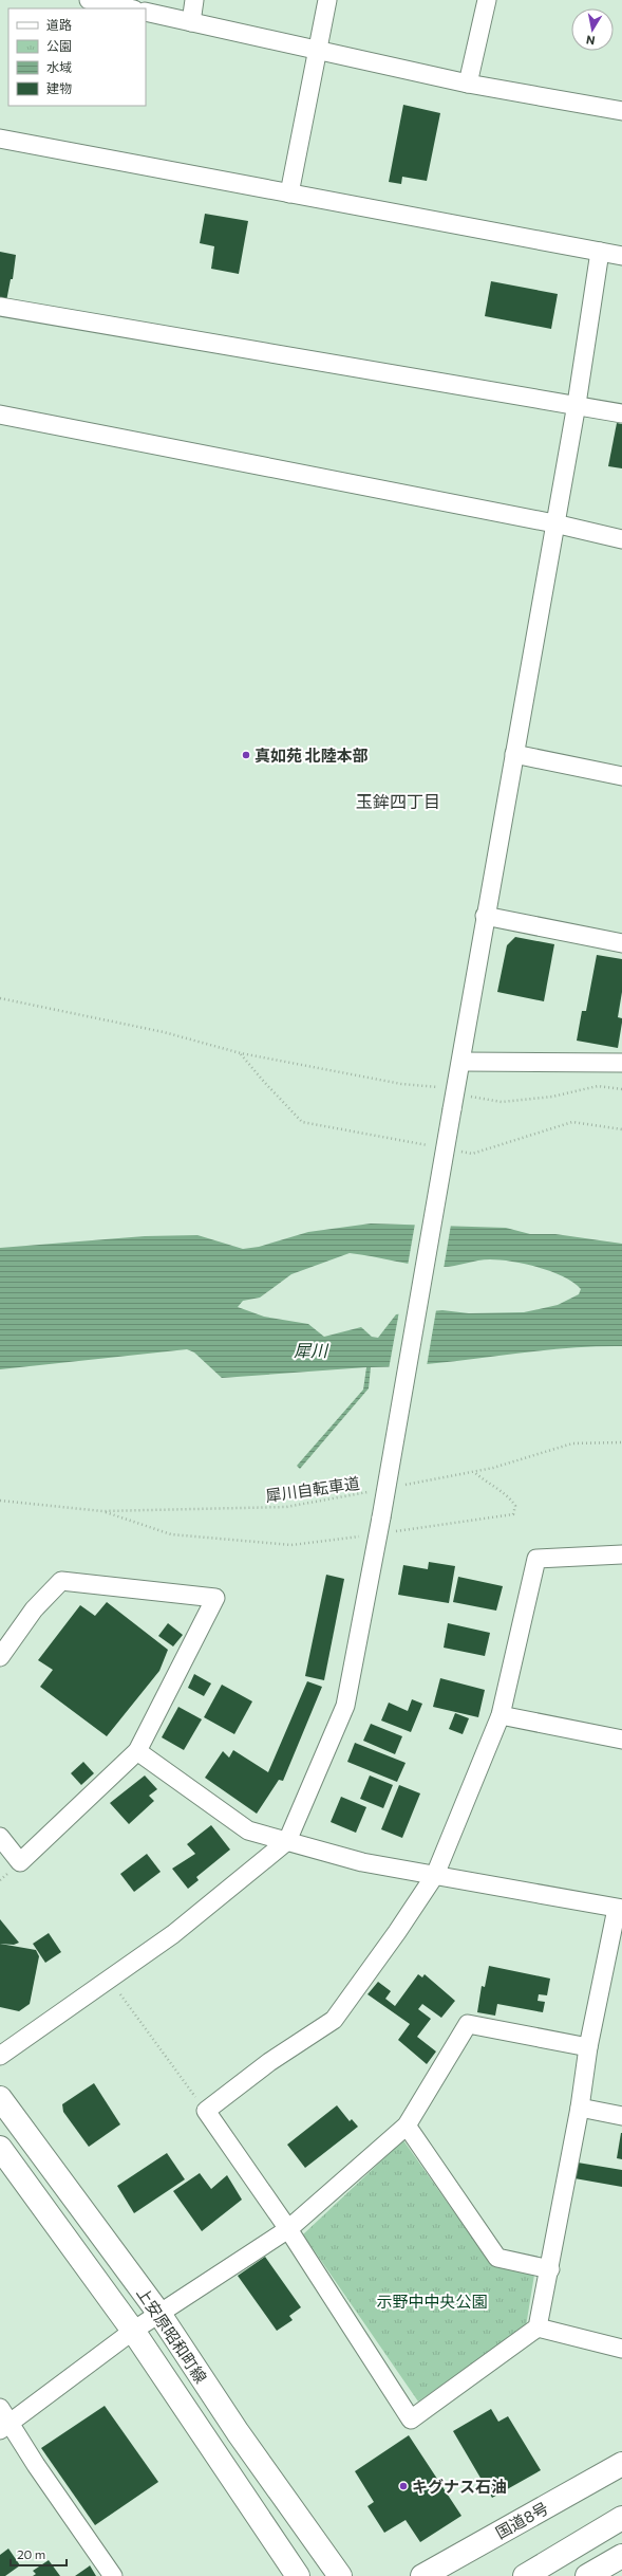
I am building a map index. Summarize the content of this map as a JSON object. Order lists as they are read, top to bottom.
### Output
{
  "streets": {
    "main road": ["上安原昭和町線", "国道8号"],
    "path": ["犀川自転車道"]
  },
  "districts": ["玉鉾四丁目"],
  "water": ["犀川"],
  "parks": ["示野中中央公園"],
  "places": ["真如苑 北陸本部", "キグナス石油"],
  "legend": [
    "道路",
    "公園",
    "水域",
    "建物"
  ],
  "scale_bar": "20 m",
  "north": "bottom"
}
